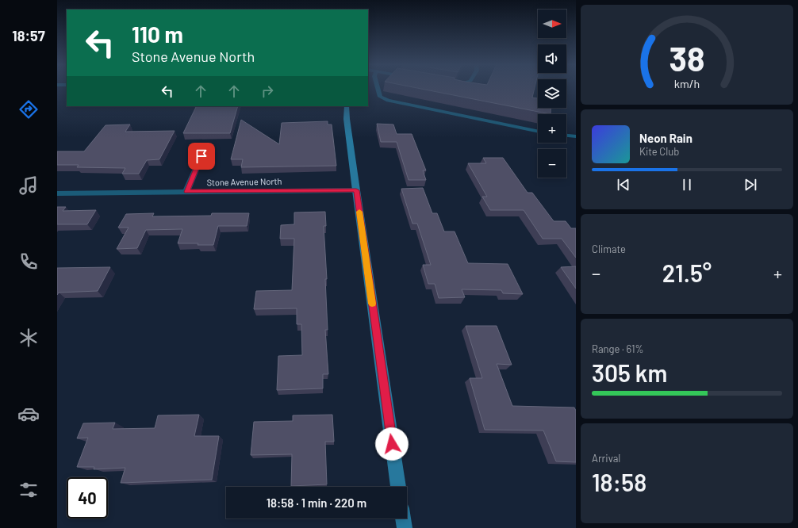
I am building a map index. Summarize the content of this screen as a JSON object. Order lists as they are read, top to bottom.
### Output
{
  "streets": {
    "street": ["Stone Avenue North"]
  },
  "north": "right",
  "page": {
    "tabs": "18:57",
    "map_buttons": ["+", "−"],
    "turn": ["110 m", "Stone Avenue North"],
    "song": ["Neon Rain", "Kite Club"],
    "tile": [
      "Climate",
      ["Range · 61%", "305 km"],
      ["Arrival", "18:58"]
    ],
    "heat": ["−", "21.5°", "+"],
    "limit": "40",
    "trip": "18:58 · 1 min · 220 m",
    "gauge": ["38", "km/h"]
  }
}
